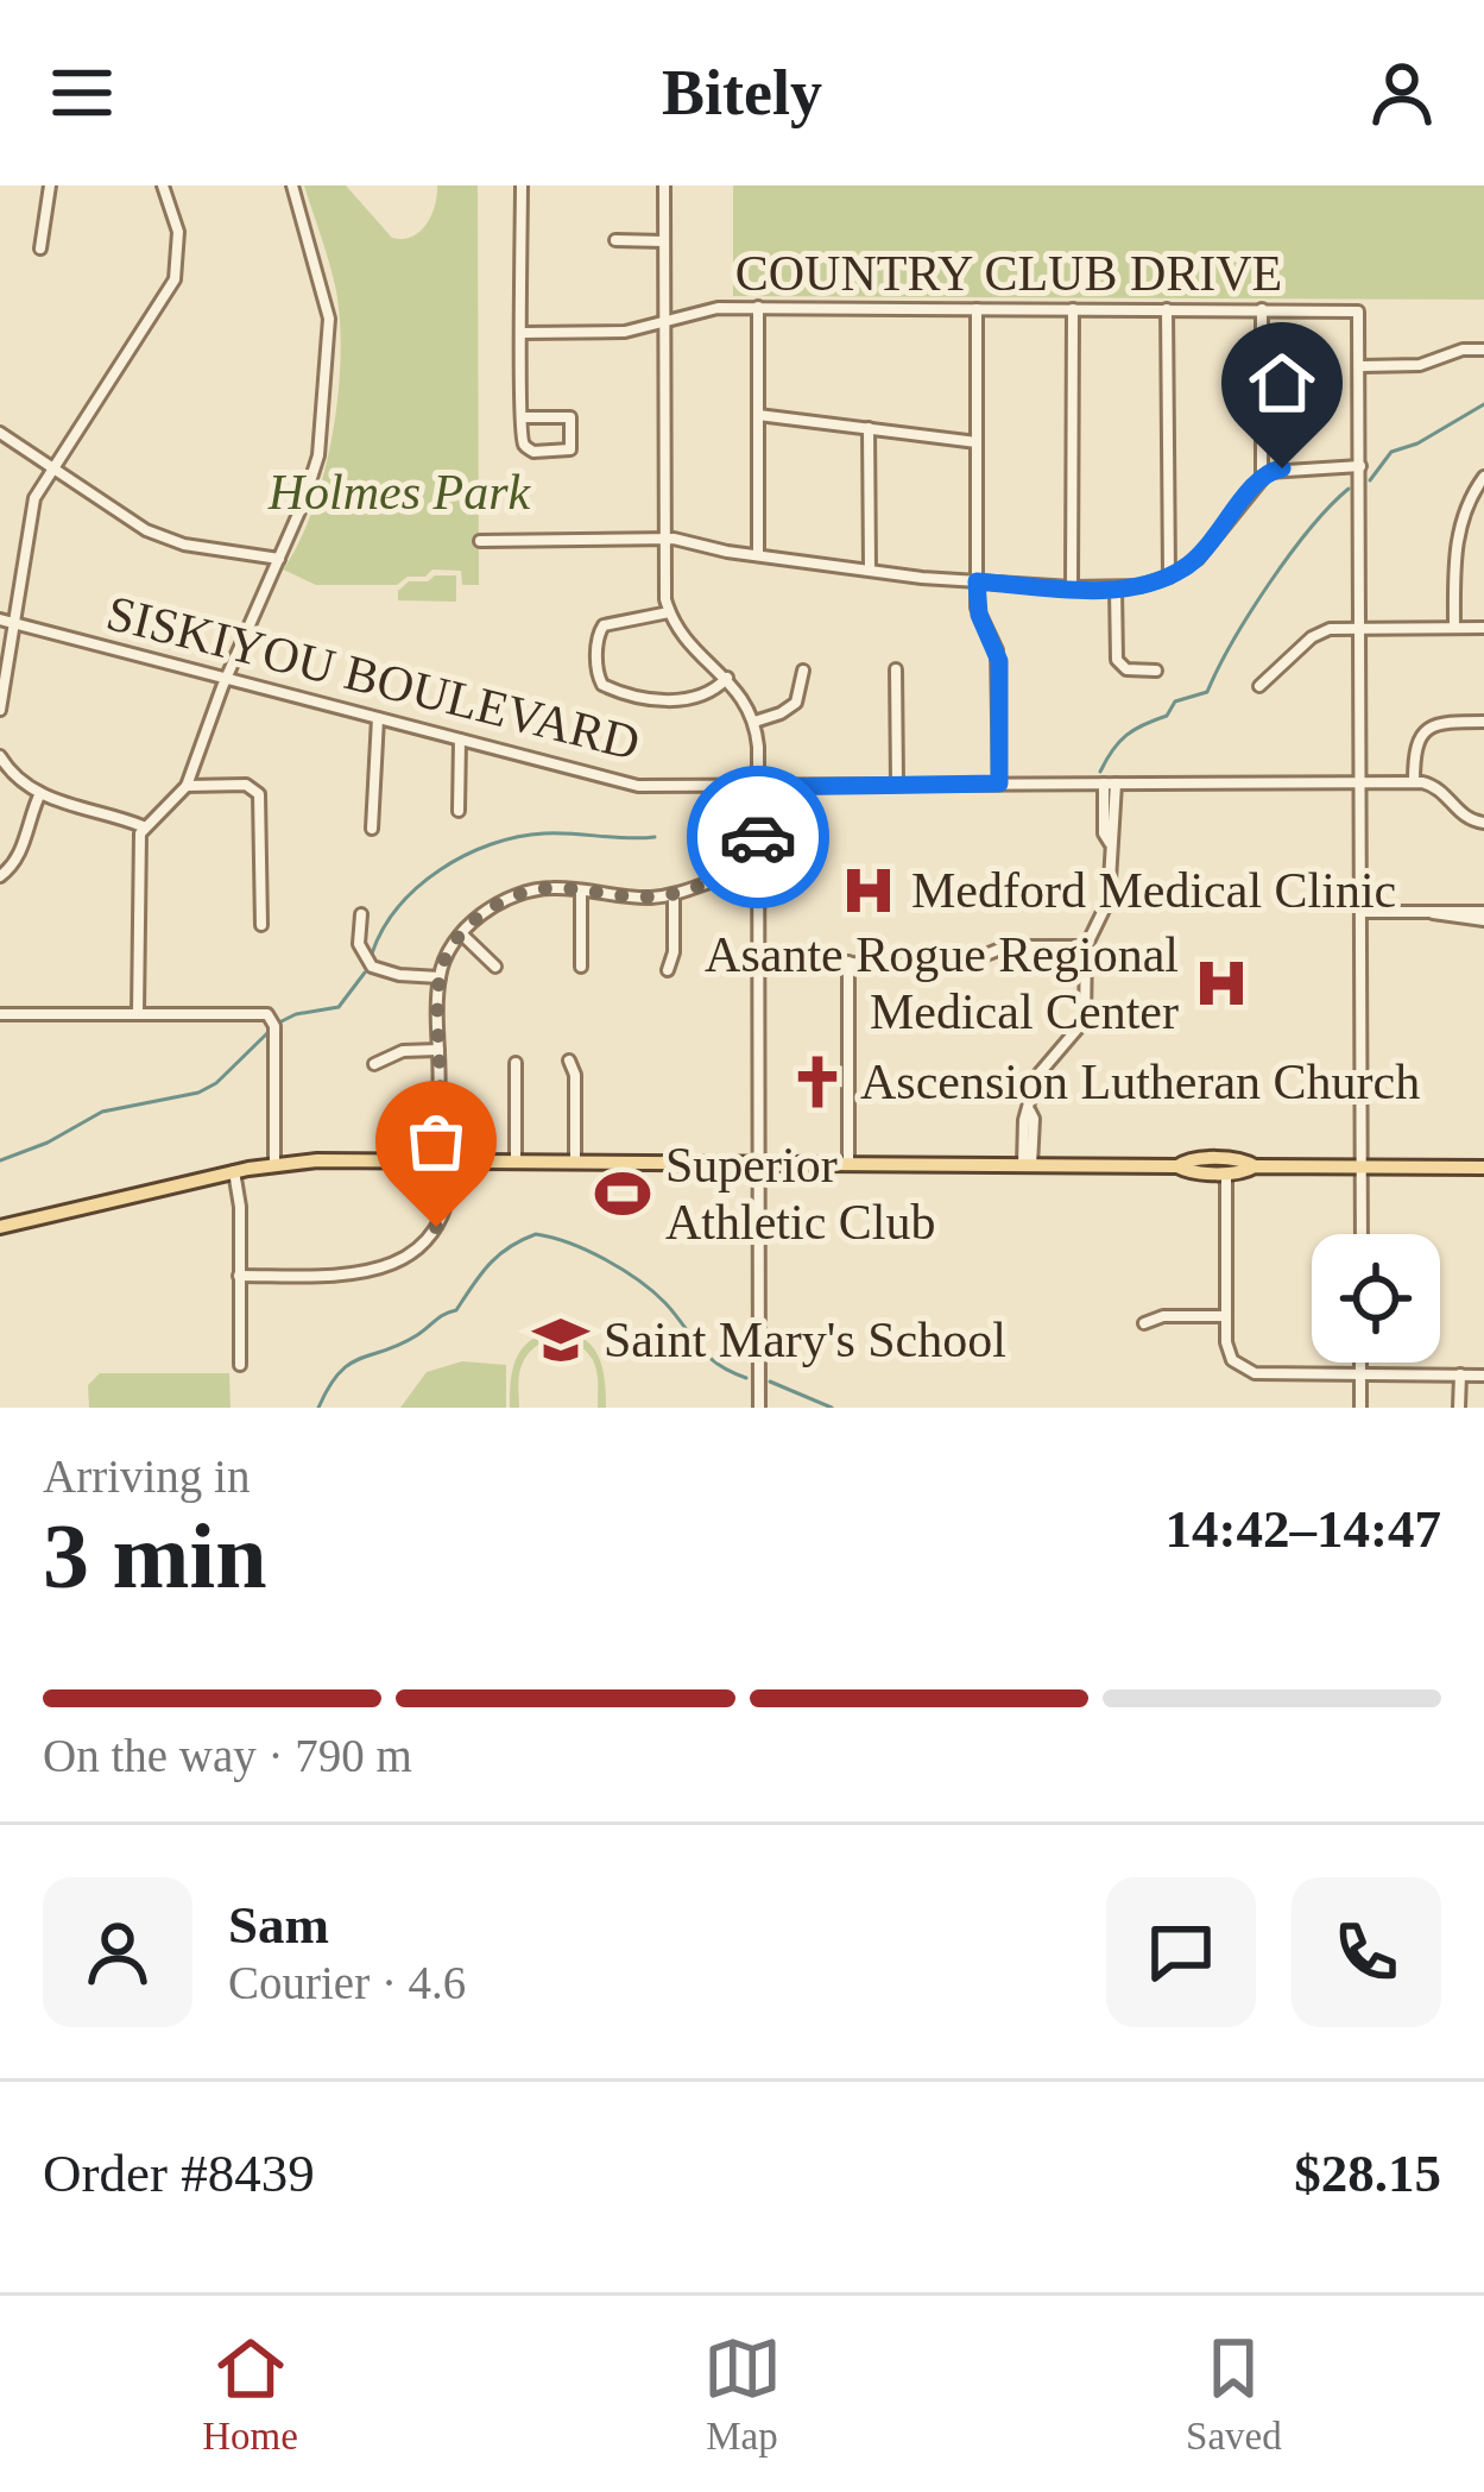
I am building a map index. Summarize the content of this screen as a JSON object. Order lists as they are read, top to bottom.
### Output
{
  "streets": {
    "street": ["COUNTRY CLUB DRIVE", "SISKIYOU BOULEVARD"]
  },
  "parks": ["Holmes Park"],
  "places": {
    "hospital": ["Medford Medical Clinic", "Asante Rogue Regional Medical Center"],
    "church": ["Ascension Lutheran Church"],
    "sports": ["Superior Athletic Club"],
    "school or university": ["Saint Mary's School"]
  },
  "page": {
    "header": "Bitely",
    "heading": ["3 min", "Arriving in", "14:42–14:47"],
    "panel": [
      "Sam",
      "Courier · 4.6",
      "Order #8439",
      "$28.15"
    ],
    "bar": "On the way · 790 m",
    "tabs": ["Home", "Map", "Saved"]
  }
}
